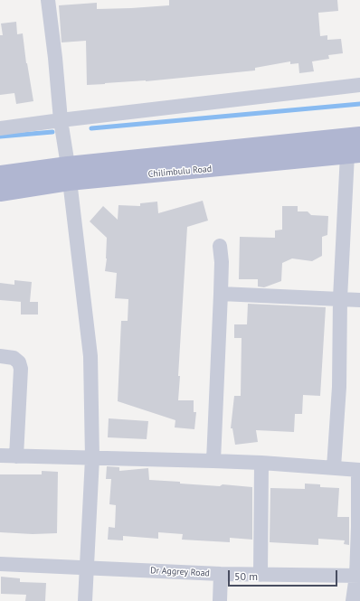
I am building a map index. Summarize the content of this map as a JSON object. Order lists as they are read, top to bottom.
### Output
{
  "streets": {
    "main road": ["Chilimbulu Road"],
    "street": ["Dr Aggrey Road"]
  },
  "scale_bar": "50 m"
}
